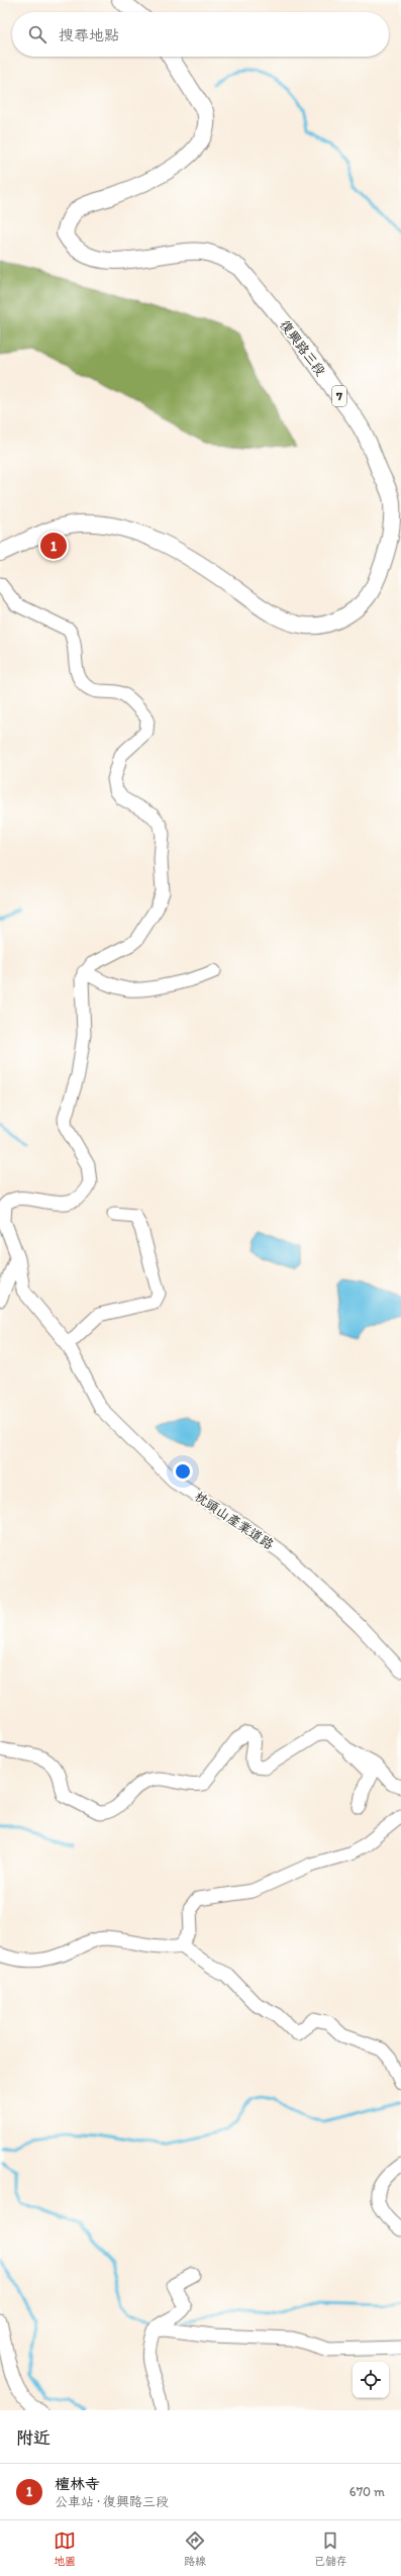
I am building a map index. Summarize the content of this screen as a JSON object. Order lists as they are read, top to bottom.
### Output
{
  "streets": {
    "main road": ["復興路三段", "7"],
    "street": ["枕頭山產業道路"]
  },
  "page": {
    "search": "搜尋地點",
    "pins": "1",
    "heading": "附近",
    "list": [
      {
        "mark": "1",
        "name": "檀林寺",
        "note": "公車站 · 復興路三段",
        "value": "670 m"
      }
    ],
    "nav": ["地圖", "路線", "已儲存"]
  }
}
